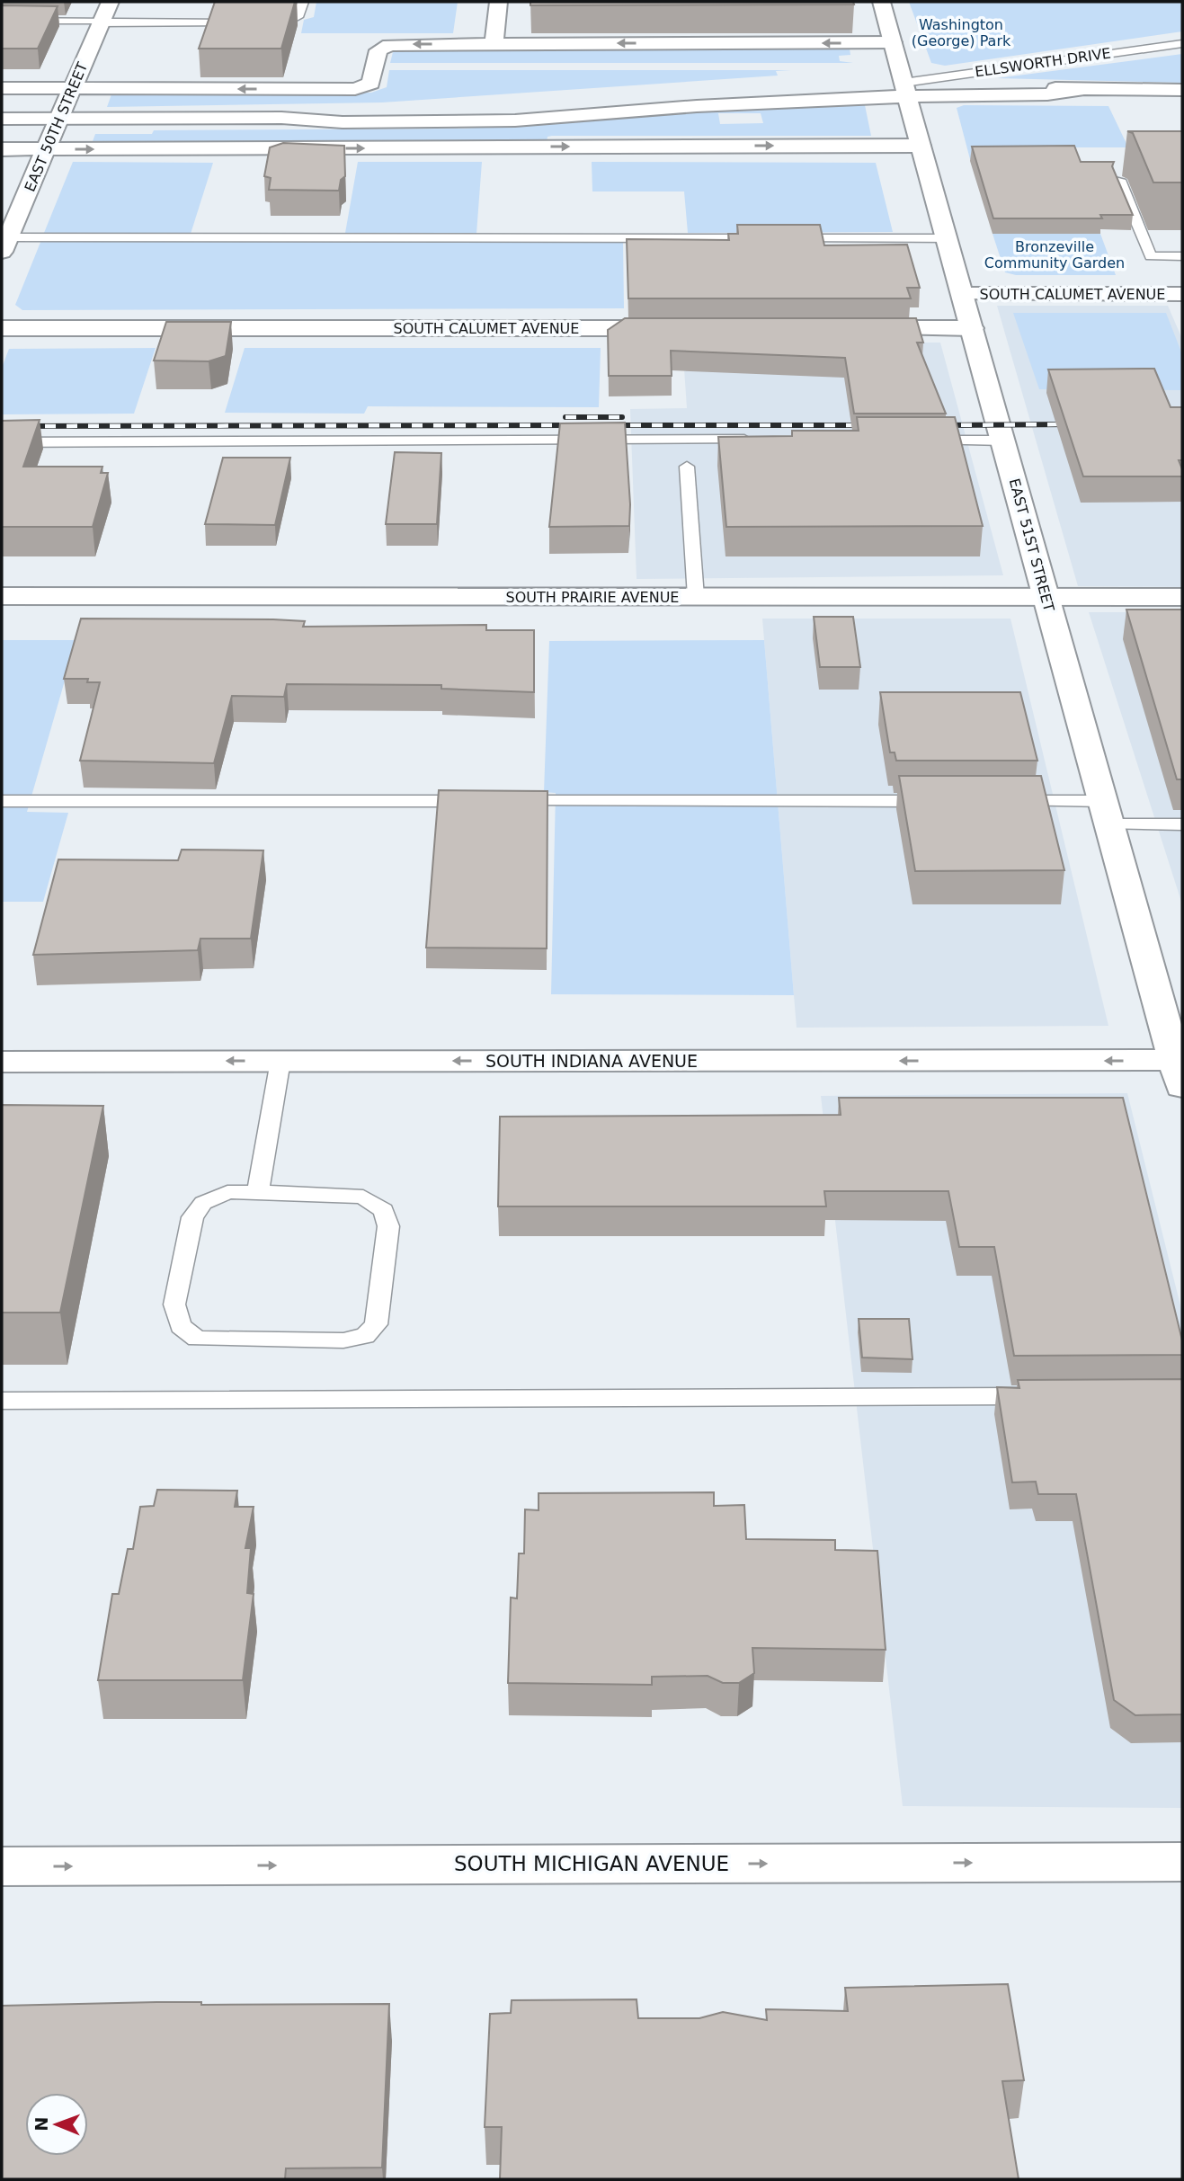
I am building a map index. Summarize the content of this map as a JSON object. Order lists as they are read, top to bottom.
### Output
{
  "streets": {
    "street": [
      "EAST 50TH STREET",
      "SOUTH CALUMET AVENUE",
      "EAST 51ST STREET",
      "SOUTH PRAIRIE AVENUE",
      "SOUTH INDIANA AVENUE",
      "SOUTH MICHIGAN AVENUE"
    ],
    "lane": ["ELLSWORTH DRIVE"]
  },
  "crossings": [
    ["ELLSWORTH DRIVE", "EAST 51ST STREET"],
    ["SOUTH CALUMET AVENUE", "EAST 51ST STREET"],
    ["EAST 51ST STREET", "SOUTH PRAIRIE AVENUE"],
    ["EAST 51ST STREET", "SOUTH INDIANA AVENUE"]
  ],
  "one_way": ["SOUTH INDIANA AVENUE", "SOUTH MICHIGAN AVENUE"],
  "parks": ["Washington (George) Park", "Bronzeville Community Garden"],
  "north": "left"
}
